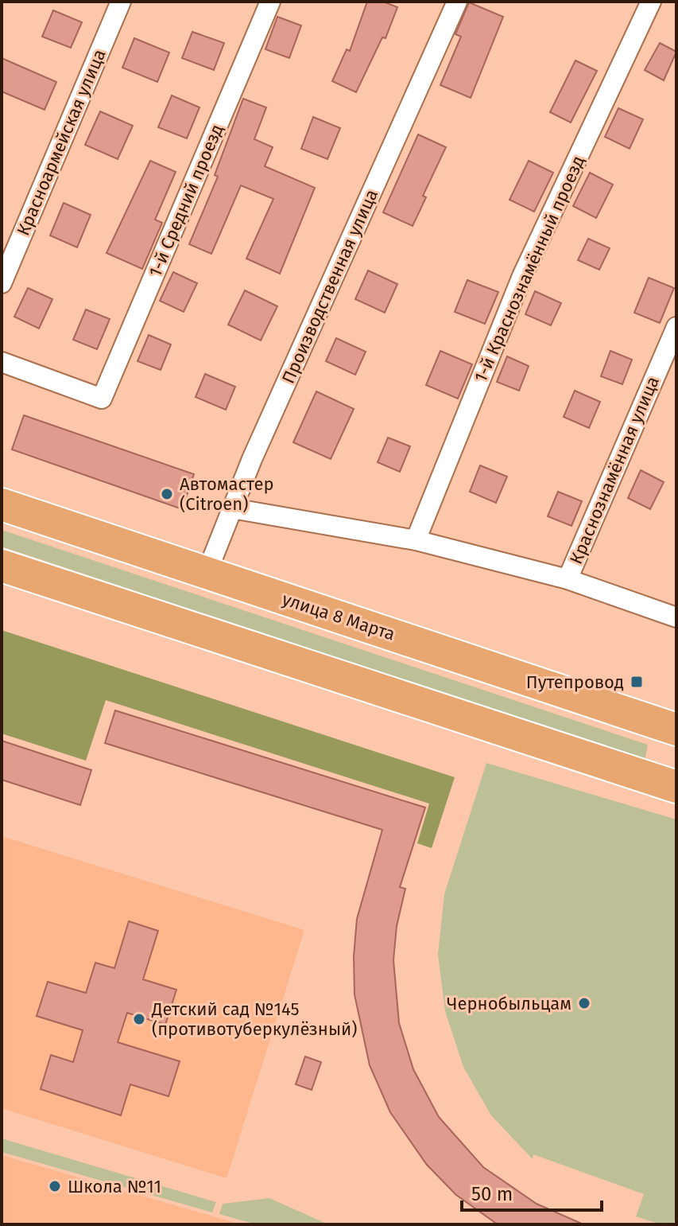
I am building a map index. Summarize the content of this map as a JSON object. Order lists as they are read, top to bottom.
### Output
{
  "streets": {
    "main road": ["улица 8 Марта"],
    "street": [
      "Красноармейская улица",
      "1-й Средний проезд",
      "1-й Краснознамённый проезд",
      "Производственная улица",
      "Краснознамённая улица"
    ]
  },
  "crossings": [
    ["Производственная улица", "улица 8 Марта"]
  ],
  "places": {
    "other": [
      "Автомастер (Citroen)",
      "Чернобыльцам",
      "Детский сад №145 (противотуберкулёзный)",
      "Школа №11"
    ],
    "transit": ["Путепровод"]
  },
  "scale_bar": "50 m"
}
